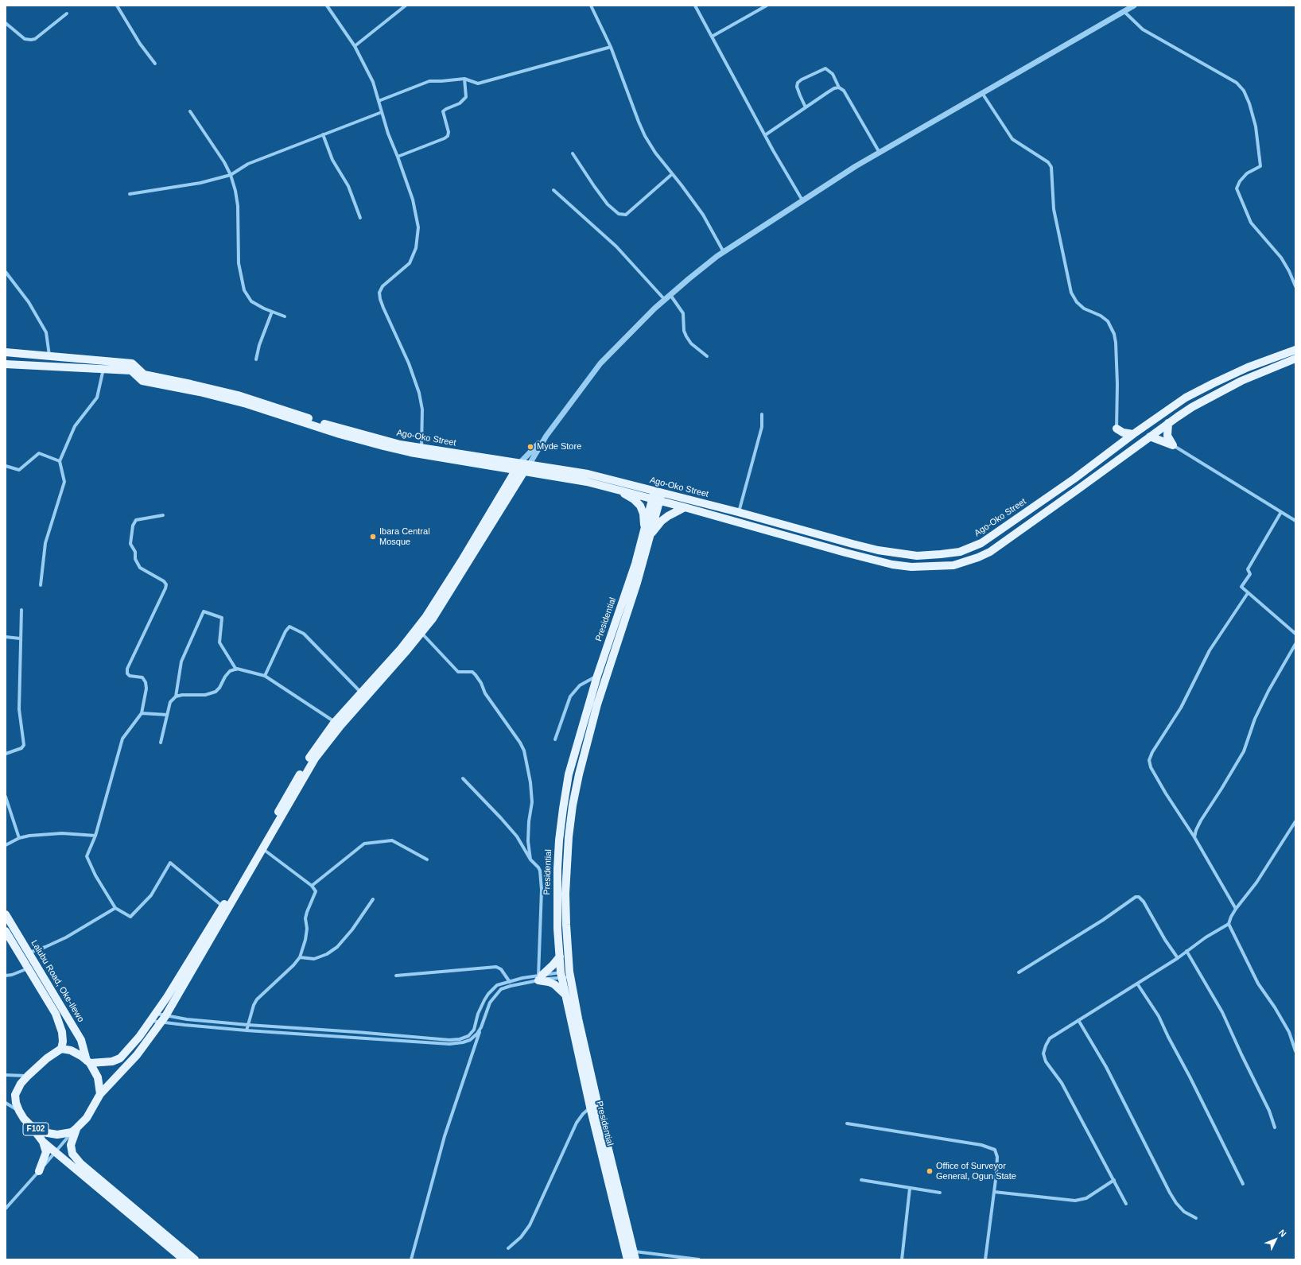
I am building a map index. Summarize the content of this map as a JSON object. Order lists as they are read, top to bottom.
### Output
{
  "streets": {
    "main road": [
      "Ago-Oko Street",
      "Presidential",
      "Lalubu Road, Oke-Ilewo",
      "F102"
    ]
  },
  "crossings": [
    ["Ago-Oko Street", "Presidential"],
    ["Lalubu Road, Oke-Ilewo", "F102"]
  ],
  "places": ["Myde Store", "Ibara Central Mosque", "Office of Surveyor General, Ogun State"],
  "north": "top right"
}
